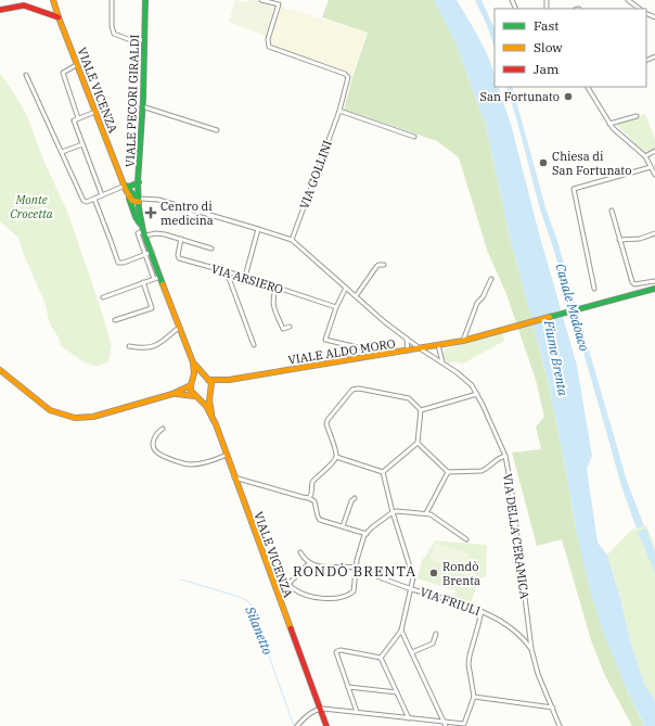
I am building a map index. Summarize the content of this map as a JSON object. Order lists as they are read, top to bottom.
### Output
{
  "streets": {
    "main road": ["VIALE VICENZA", "VIALE PECORI GIRALDI", "VIALE ALDO MORO"],
    "street": [
      "VIA GOLLINI",
      "VIA ARSIERO",
      "VIA DELLA CERAMICA",
      "VIA FRIULI"
    ]
  },
  "crossings": [
    ["VIALE VICENZA", "VIALE PECORI GIRALDI"],
    ["VIALE VICENZA", "VIALE ALDO MORO"],
    ["VIA GOLLINI", "VIA DELLA CERAMICA"],
    ["VIALE ALDO MORO", "VIA DELLA CERAMICA"],
    ["VIA DELLA CERAMICA", "VIA FRIULI"]
  ],
  "districts": ["RONDÒ BRENTA"],
  "water": ["Canale Medoaco", "Fiume Brenta", "Silanetto"],
  "parks": ["Monte Crocetta"],
  "places": {
    "other": ["San Fortunato", "Chiesa di San Fortunato", "Rondò Brenta"],
    "health": ["Centro di medicina"]
  },
  "legend": ["Fast", "Slow", "Jam"]
}
